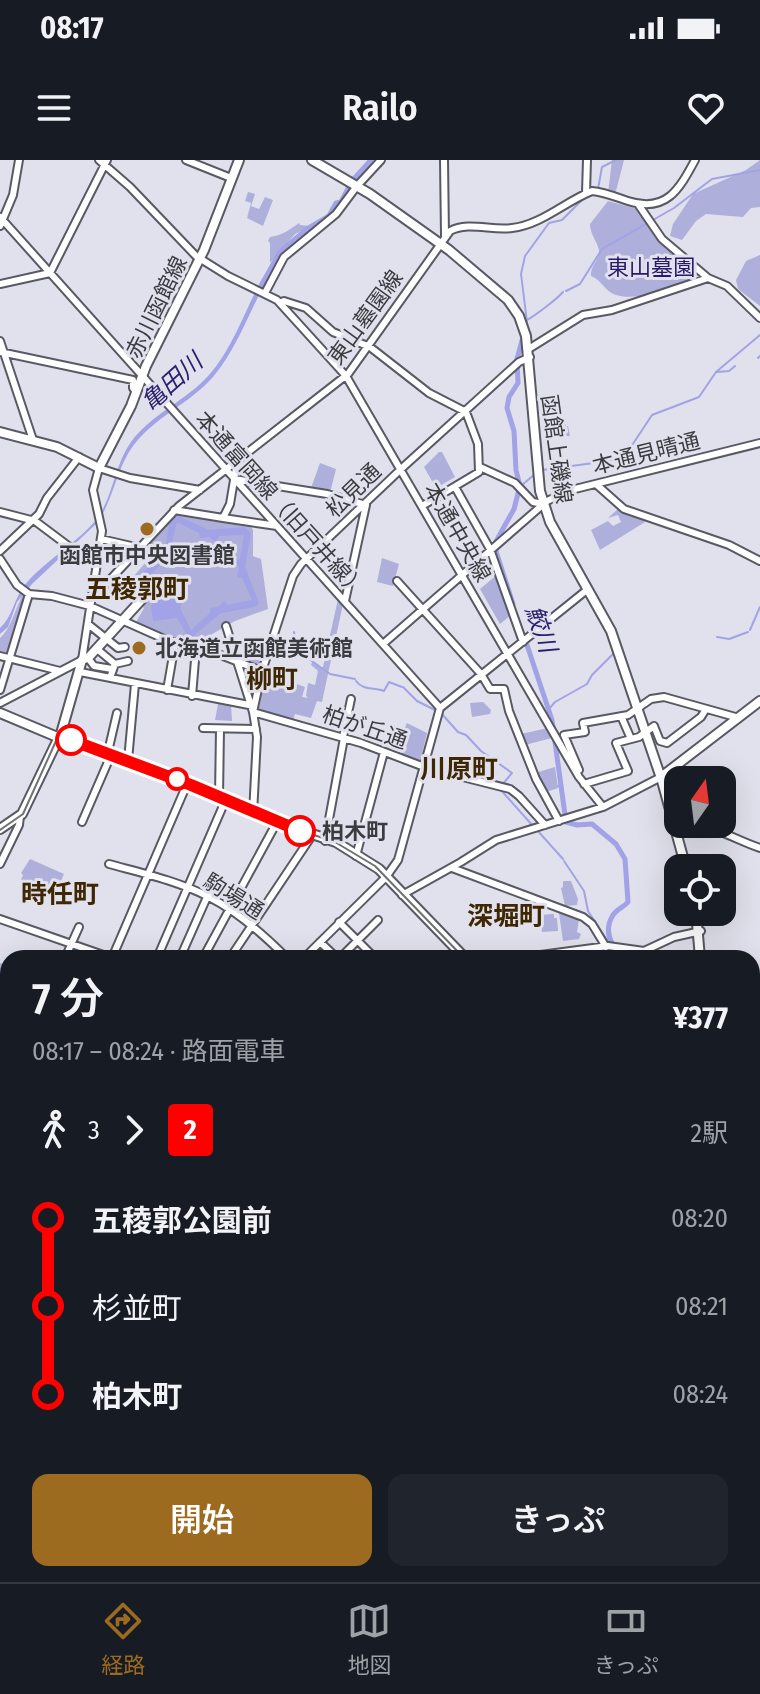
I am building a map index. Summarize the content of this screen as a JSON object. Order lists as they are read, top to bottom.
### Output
{
  "streets": {
    "main road": ["赤川函館線", "函館上磯線"],
    "street": [
      "東山墓園線",
      "本通見晴通",
      "松見通",
      "本通富岡線（旧戸井線）",
      "本通中央線",
      "柏が丘通",
      "駒場通"
    ]
  },
  "crossings": [
    ["赤川函館線", "本通富岡線（旧戸井線）"],
    ["赤川函館線", "本通中央線"],
    ["東山墓園線", "函館上磯線"],
    ["東山墓園線", "本通富岡線（旧戸井線）"],
    ["東山墓園線", "本通中央線"],
    ["函館上磯線", "本通見晴通"],
    ["函館上磯線", "松見通"],
    ["本通見晴通", "本通富岡線（旧戸井線）"],
    ["本通見晴通", "本通中央線"],
    ["松見通", "本通富岡線（旧戸井線）"],
    ["松見通", "本通中央線"],
    ["松見通", "柏が丘通"]
  ],
  "districts": [
    "五稜郭町",
    "柳町",
    "川原町",
    "時任町",
    "深堀町"
  ],
  "water": ["亀田川", "鮫川"],
  "parks": ["東山墓園"],
  "places": ["函館市中央図書館", "北海道立函館美術館", "柏木町"],
  "lines": ["tram line 2"],
  "north": "top",
  "page": {
    "status": "08:17",
    "header": "Railo",
    "heading": ["7 分", "08:17 – 08:24 · 路面電車", "¥377"],
    "legs": ["3", "2", "2駅"],
    "list": [
      {
        "name": "五稜郭公園前",
        "value": "08:20"
      },
      {
        "name": "杉並町",
        "value": "08:21"
      },
      {
        "name": "柏木町",
        "value": "08:24"
      }
    ],
    "buttons": ["開始", "きっぷ"],
    "tabs": ["経路", "地図", "きっぷ"]
  }
}
